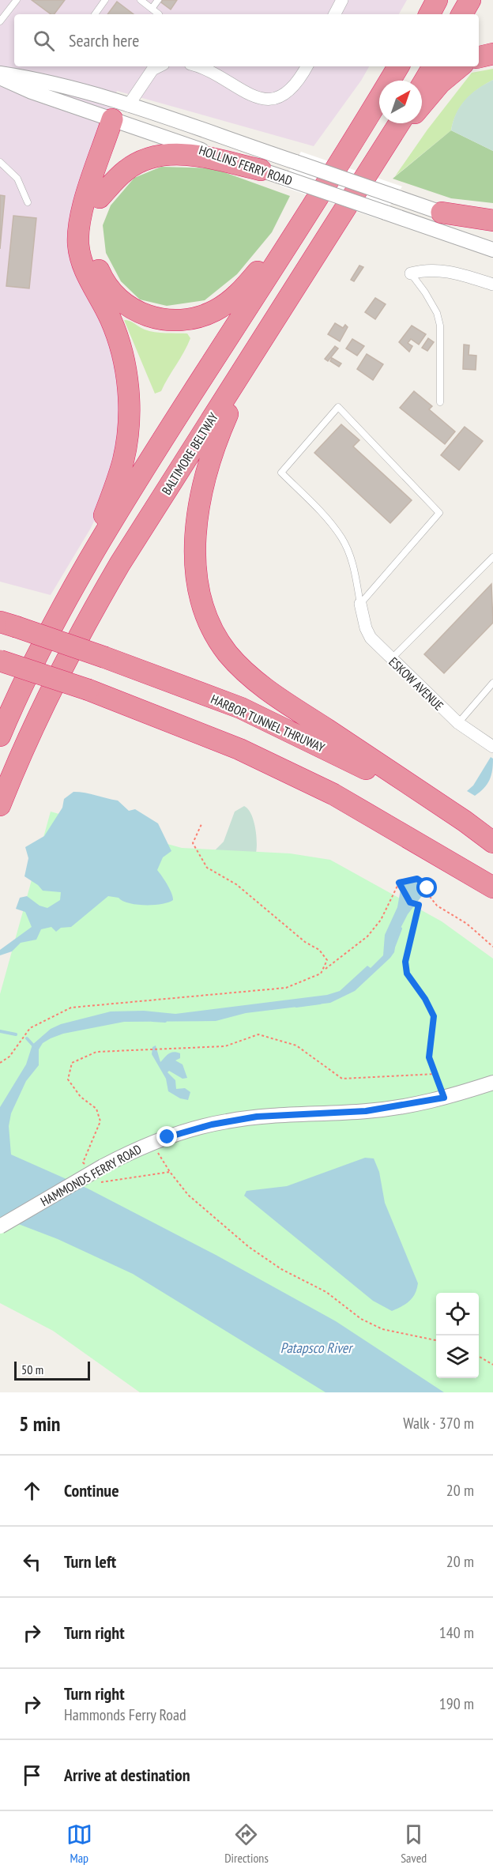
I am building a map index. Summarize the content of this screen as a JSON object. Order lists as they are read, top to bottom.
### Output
{
  "streets": {
    "highway": ["BALTIMORE BELTWAY", "HARBOR TUNNEL THRUWAY"],
    "street": ["HOLLINS FERRY ROAD", "ESKOW AVENUE", "HAMMONDS FERRY ROAD"]
  },
  "water": ["Patapsco River"],
  "scale_bar": "50 m",
  "north": "top right",
  "page": {
    "search": "Search here",
    "scale": "50 m",
    "heading": ["5 min", "Walk · 370 m"],
    "list": [
      ["Continue", "20 m"],
      ["Turn left", "20 m"],
      ["Turn right", "140 m"],
      ["Turn right", "Hammonds Ferry Road", "190 m"],
      "Arrive at destination"
    ],
    "nav": ["Map", "Directions", "Saved"]
  }
}
